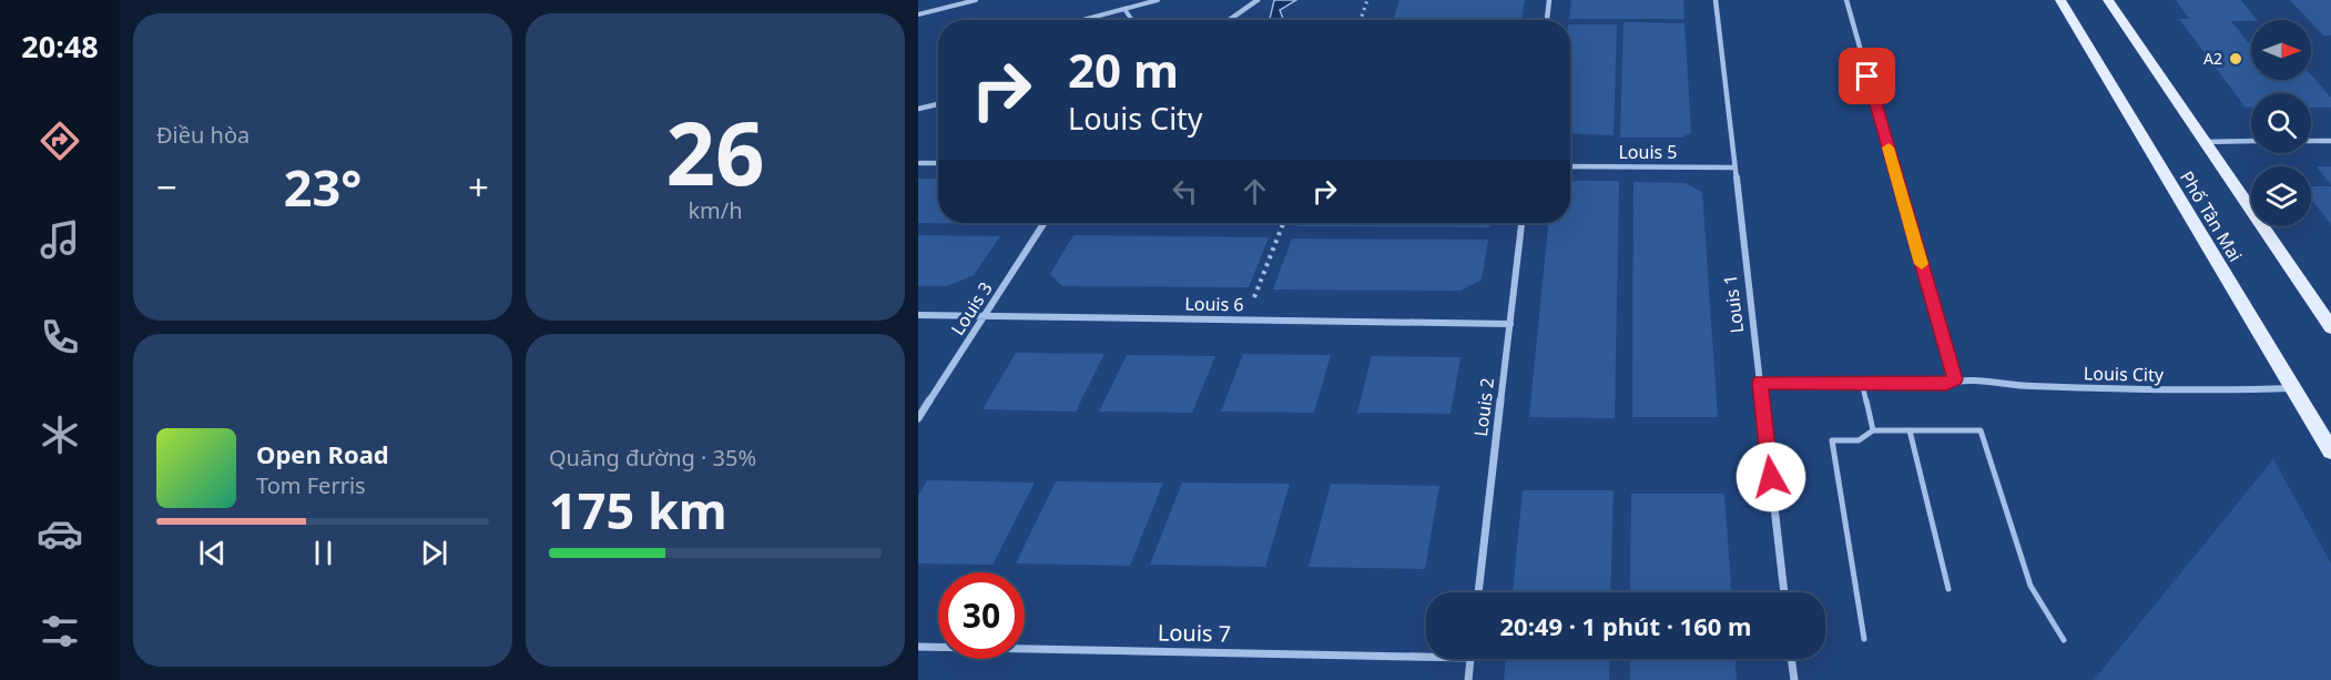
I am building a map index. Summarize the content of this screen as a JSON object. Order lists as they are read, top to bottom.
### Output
{
  "streets": {
    "main road": ["Phố Tân Mai"],
    "street": [
      "Louis 5",
      "Louis 6",
      "Louis 1",
      "Louis 3",
      "Louis City",
      "Louis 2",
      "Louis 7"
    ]
  },
  "crossings": [
    ["Louis 5", "Louis 1"],
    ["Phố Tân Mai", "Louis City"],
    ["Louis 6", "Louis 3"],
    ["Louis 6", "Louis 2"],
    ["Louis 1", "Louis City"]
  ],
  "places": ["A2"],
  "north": "right",
  "page": {
    "tabs": "20:48",
    "tile": [
      "Điều hòa",
      ["26", "km/h"],
      ["Quãng đường · 35%", "175 km"]
    ],
    "turn": ["20 m", "Louis City"],
    "heat": ["−", "23°", "+"],
    "song": ["Open Road", "Tom Ferris"],
    "limit": "30",
    "trip": "20:49 · 1 phút · 160 m"
  }
}
